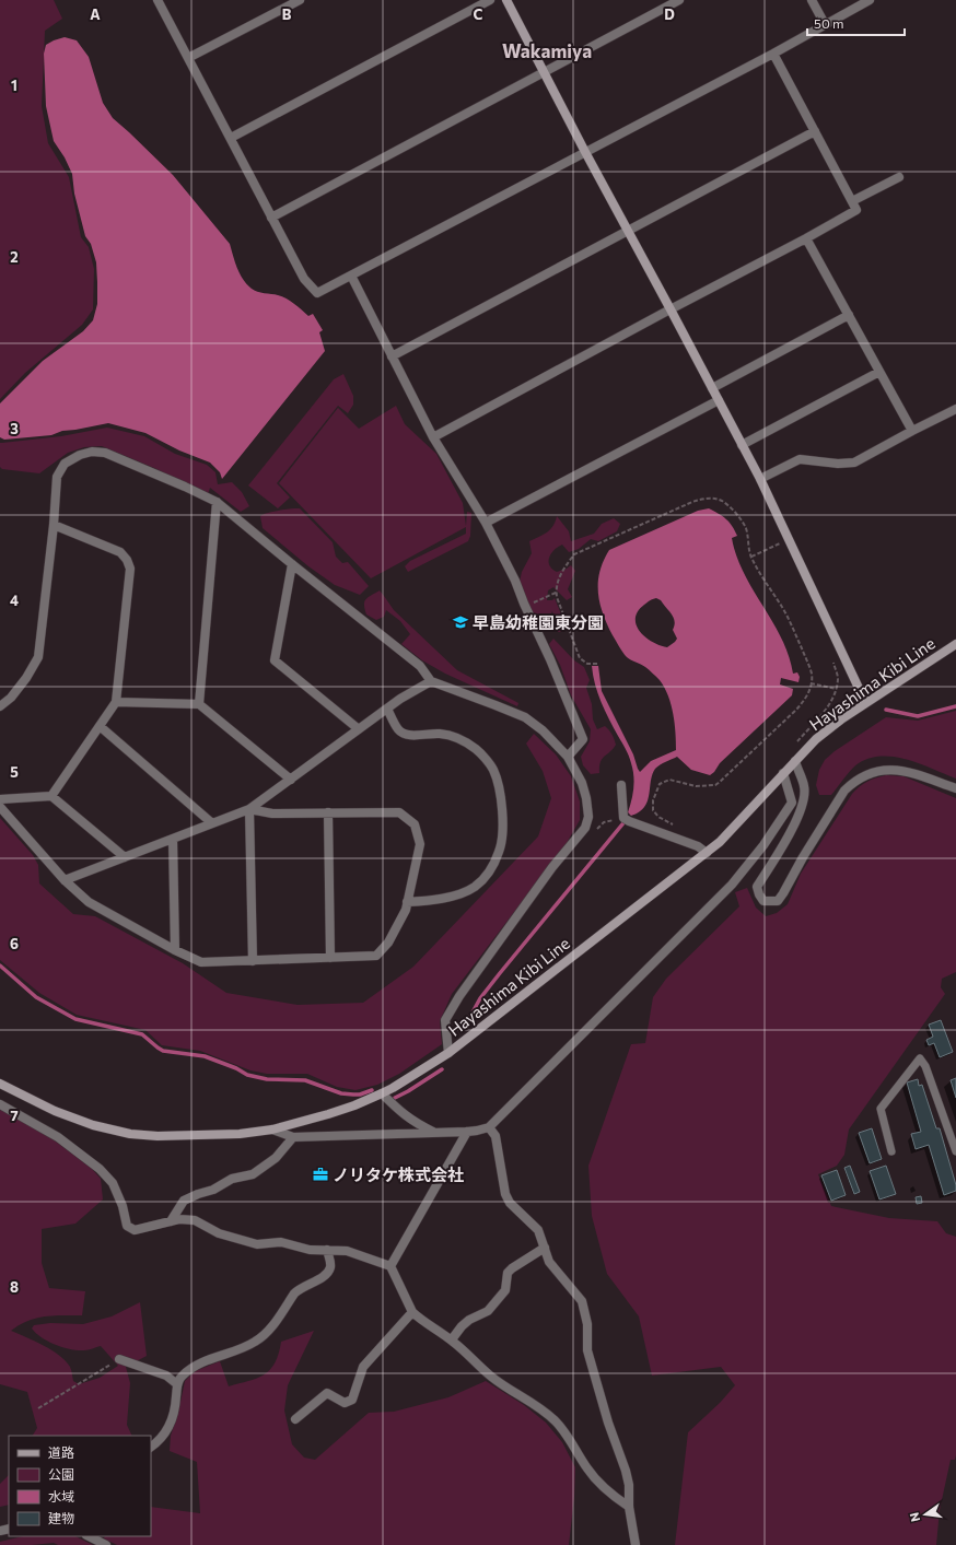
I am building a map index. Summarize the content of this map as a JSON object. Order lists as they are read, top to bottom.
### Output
{
  "streets": {
    "main road": ["Hayashima Kibi Line"]
  },
  "districts": ["Wakamiya"],
  "places": {
    "school or university": ["早島幼稚園東分園"],
    "office": ["ノリタケ株式会社"]
  },
  "legend": [
    "道路",
    "公園",
    "水域",
    "建物"
  ],
  "scale_bar": "50 m",
  "north": "left",
  "grid": {
    "columns": [
      "A",
      "B",
      "C",
      "D"
    ],
    "rows": [
      "1",
      "2",
      "3",
      "4",
      "5",
      "6",
      "7",
      "8"
    ]
  }
}
